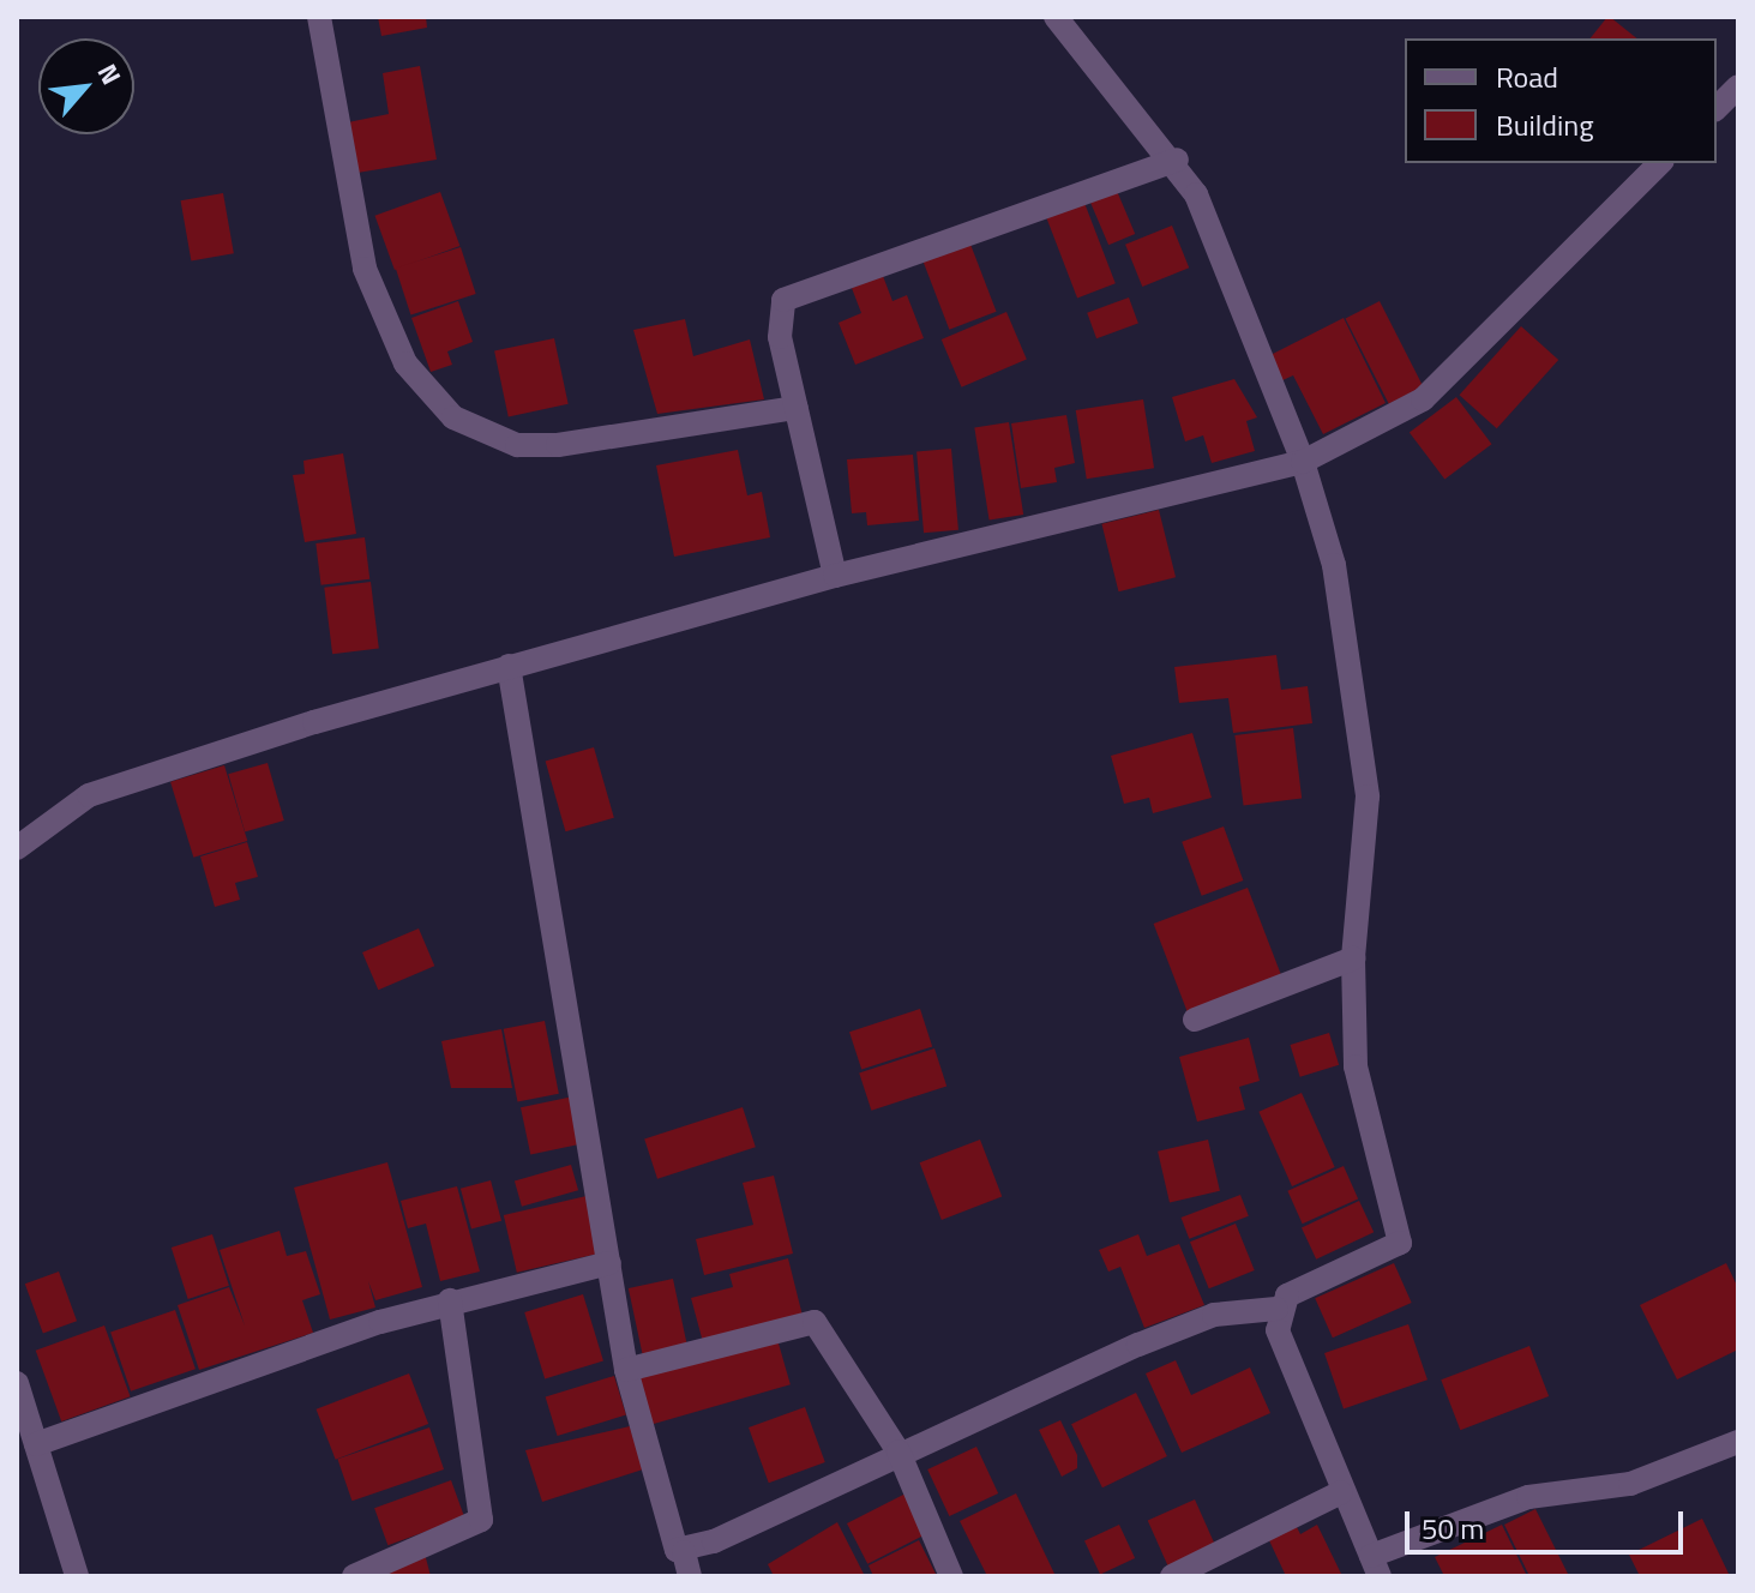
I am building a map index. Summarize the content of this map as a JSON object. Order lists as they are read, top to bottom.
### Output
{
  "legend": ["Road", "Building"],
  "scale_bar": "50 m",
  "north": "top right"
}
